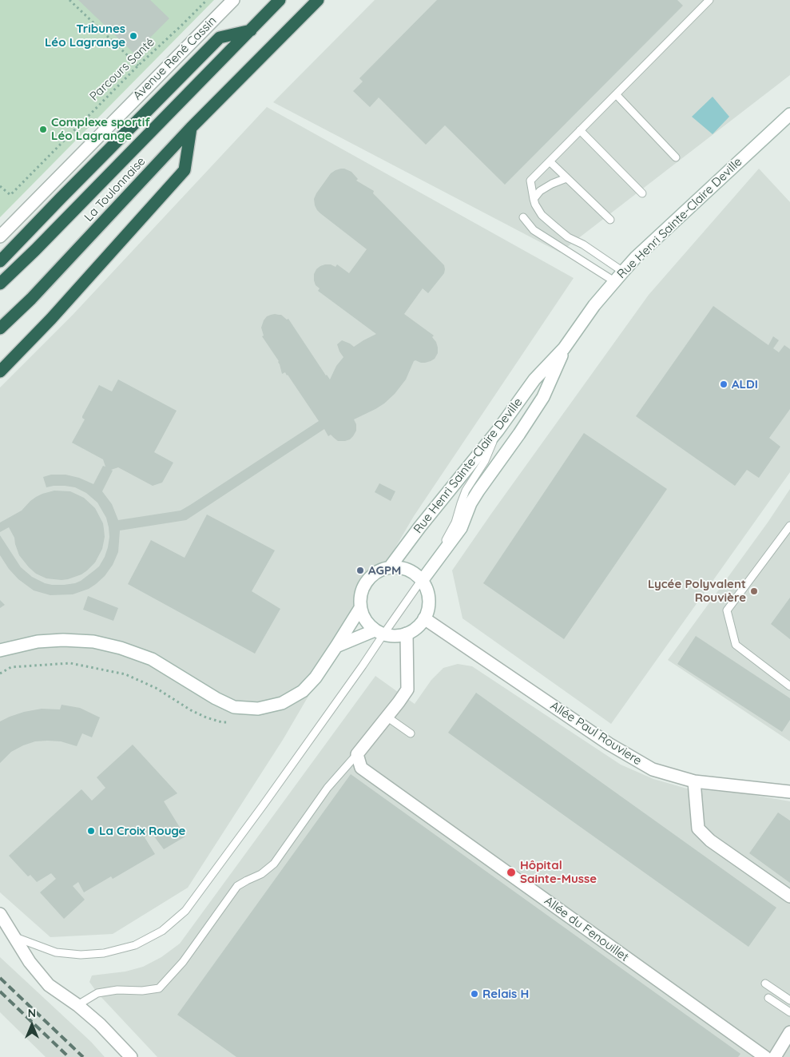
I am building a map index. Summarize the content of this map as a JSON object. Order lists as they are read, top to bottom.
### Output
{
  "streets": {
    "highway": ["La Toulonnaise"],
    "street": [
      "Avenue René Cassin",
      "Rue Henri Sainte-Claire Deville",
      "Allée Paul Rouviere",
      "Allée du Fenouillet"
    ],
    "path": ["Parcours Santé"]
  },
  "places": [
    "Tribunes Léo Lagrange",
    "Complexe sportif Léo Lagrange",
    "ALDI",
    "AGPM",
    "Lycée Polyvalent Rouvière",
    "La Croix Rouge",
    "Hôpital Sainte-Musse",
    "Relais H"
  ],
  "north": "top"
}
